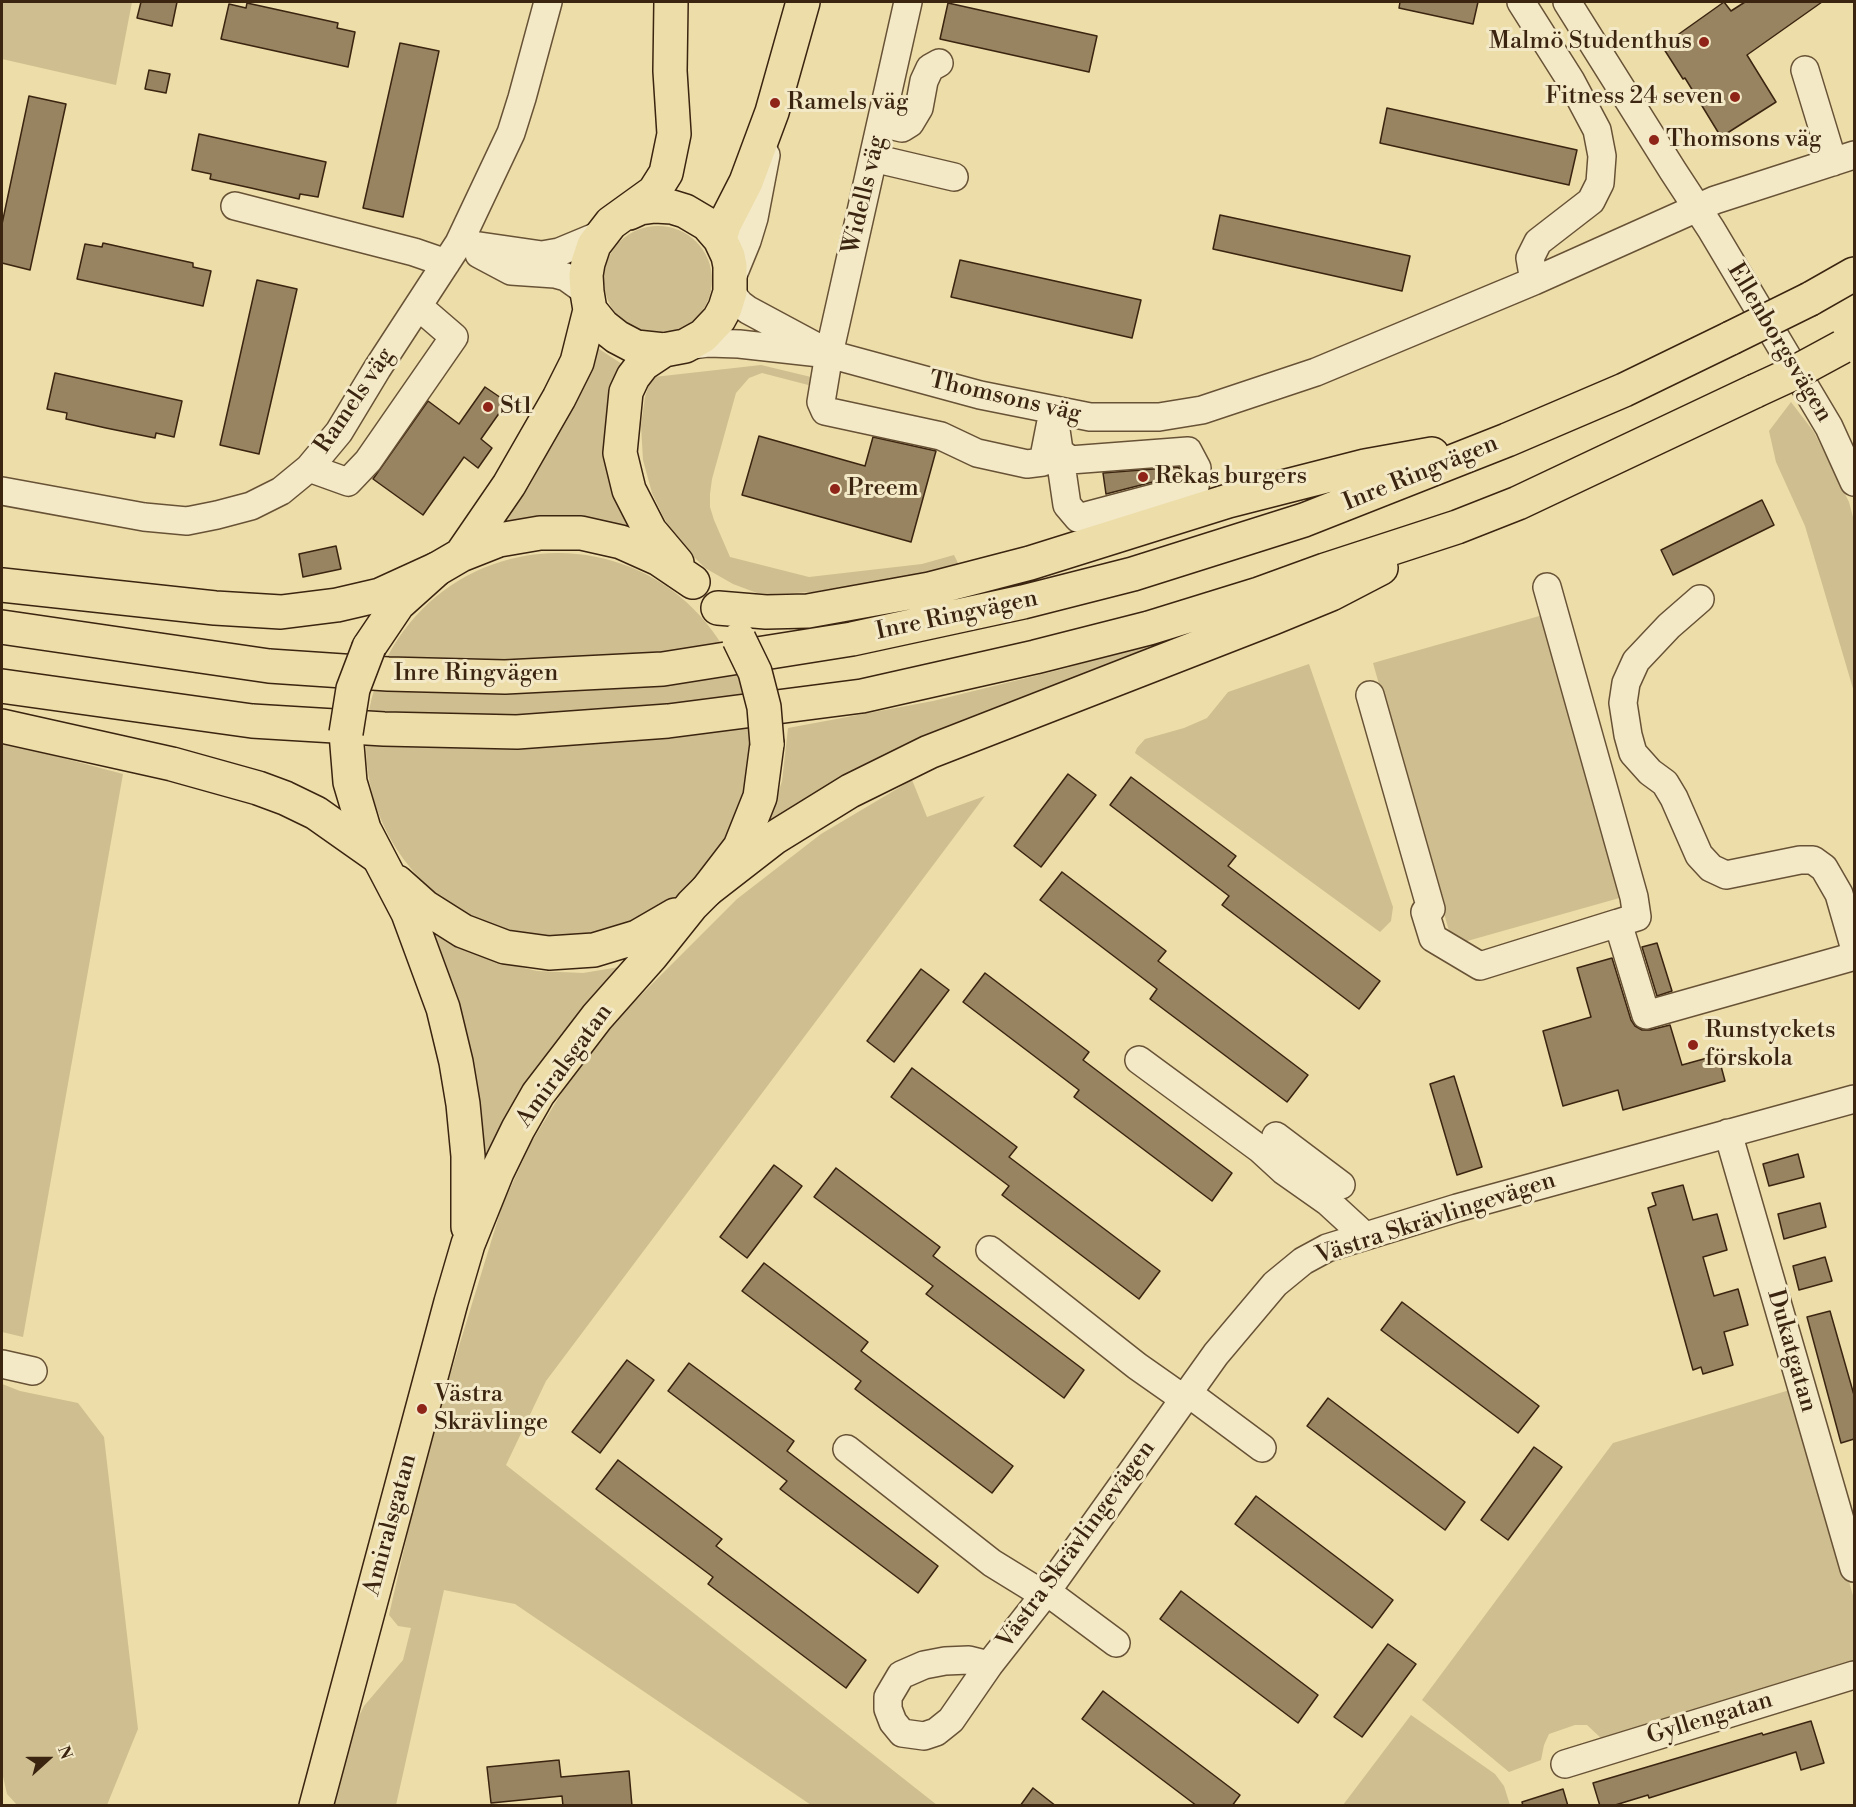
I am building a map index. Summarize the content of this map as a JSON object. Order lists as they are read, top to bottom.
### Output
{
  "streets": {
    "main road": ["Inre Ringvägen", "Amiralsgatan"],
    "street": [
      "Widells väg",
      "Ellenborgsvägen",
      "Thomsons väg",
      "Ramels väg",
      "Västra Skrävlingevägen",
      "Dukatgatan",
      "Gyllengatan"
    ]
  },
  "crossings": [
    ["Widells väg", "Thomsons väg"],
    ["Ellenborgsvägen", "Thomsons väg"],
    ["Thomsons väg", "Amiralsgatan"],
    ["Västra Skrävlingevägen", "Dukatgatan"]
  ],
  "places": [
    "Malmö Studenthus",
    "Fitness 24 seven",
    "Ramels väg",
    "Thomsons väg",
    "St1",
    "Rekas burgers",
    "Preem",
    "Runstyckets förskola",
    "Västra Skrävlinge"
  ],
  "north": "right"
}
